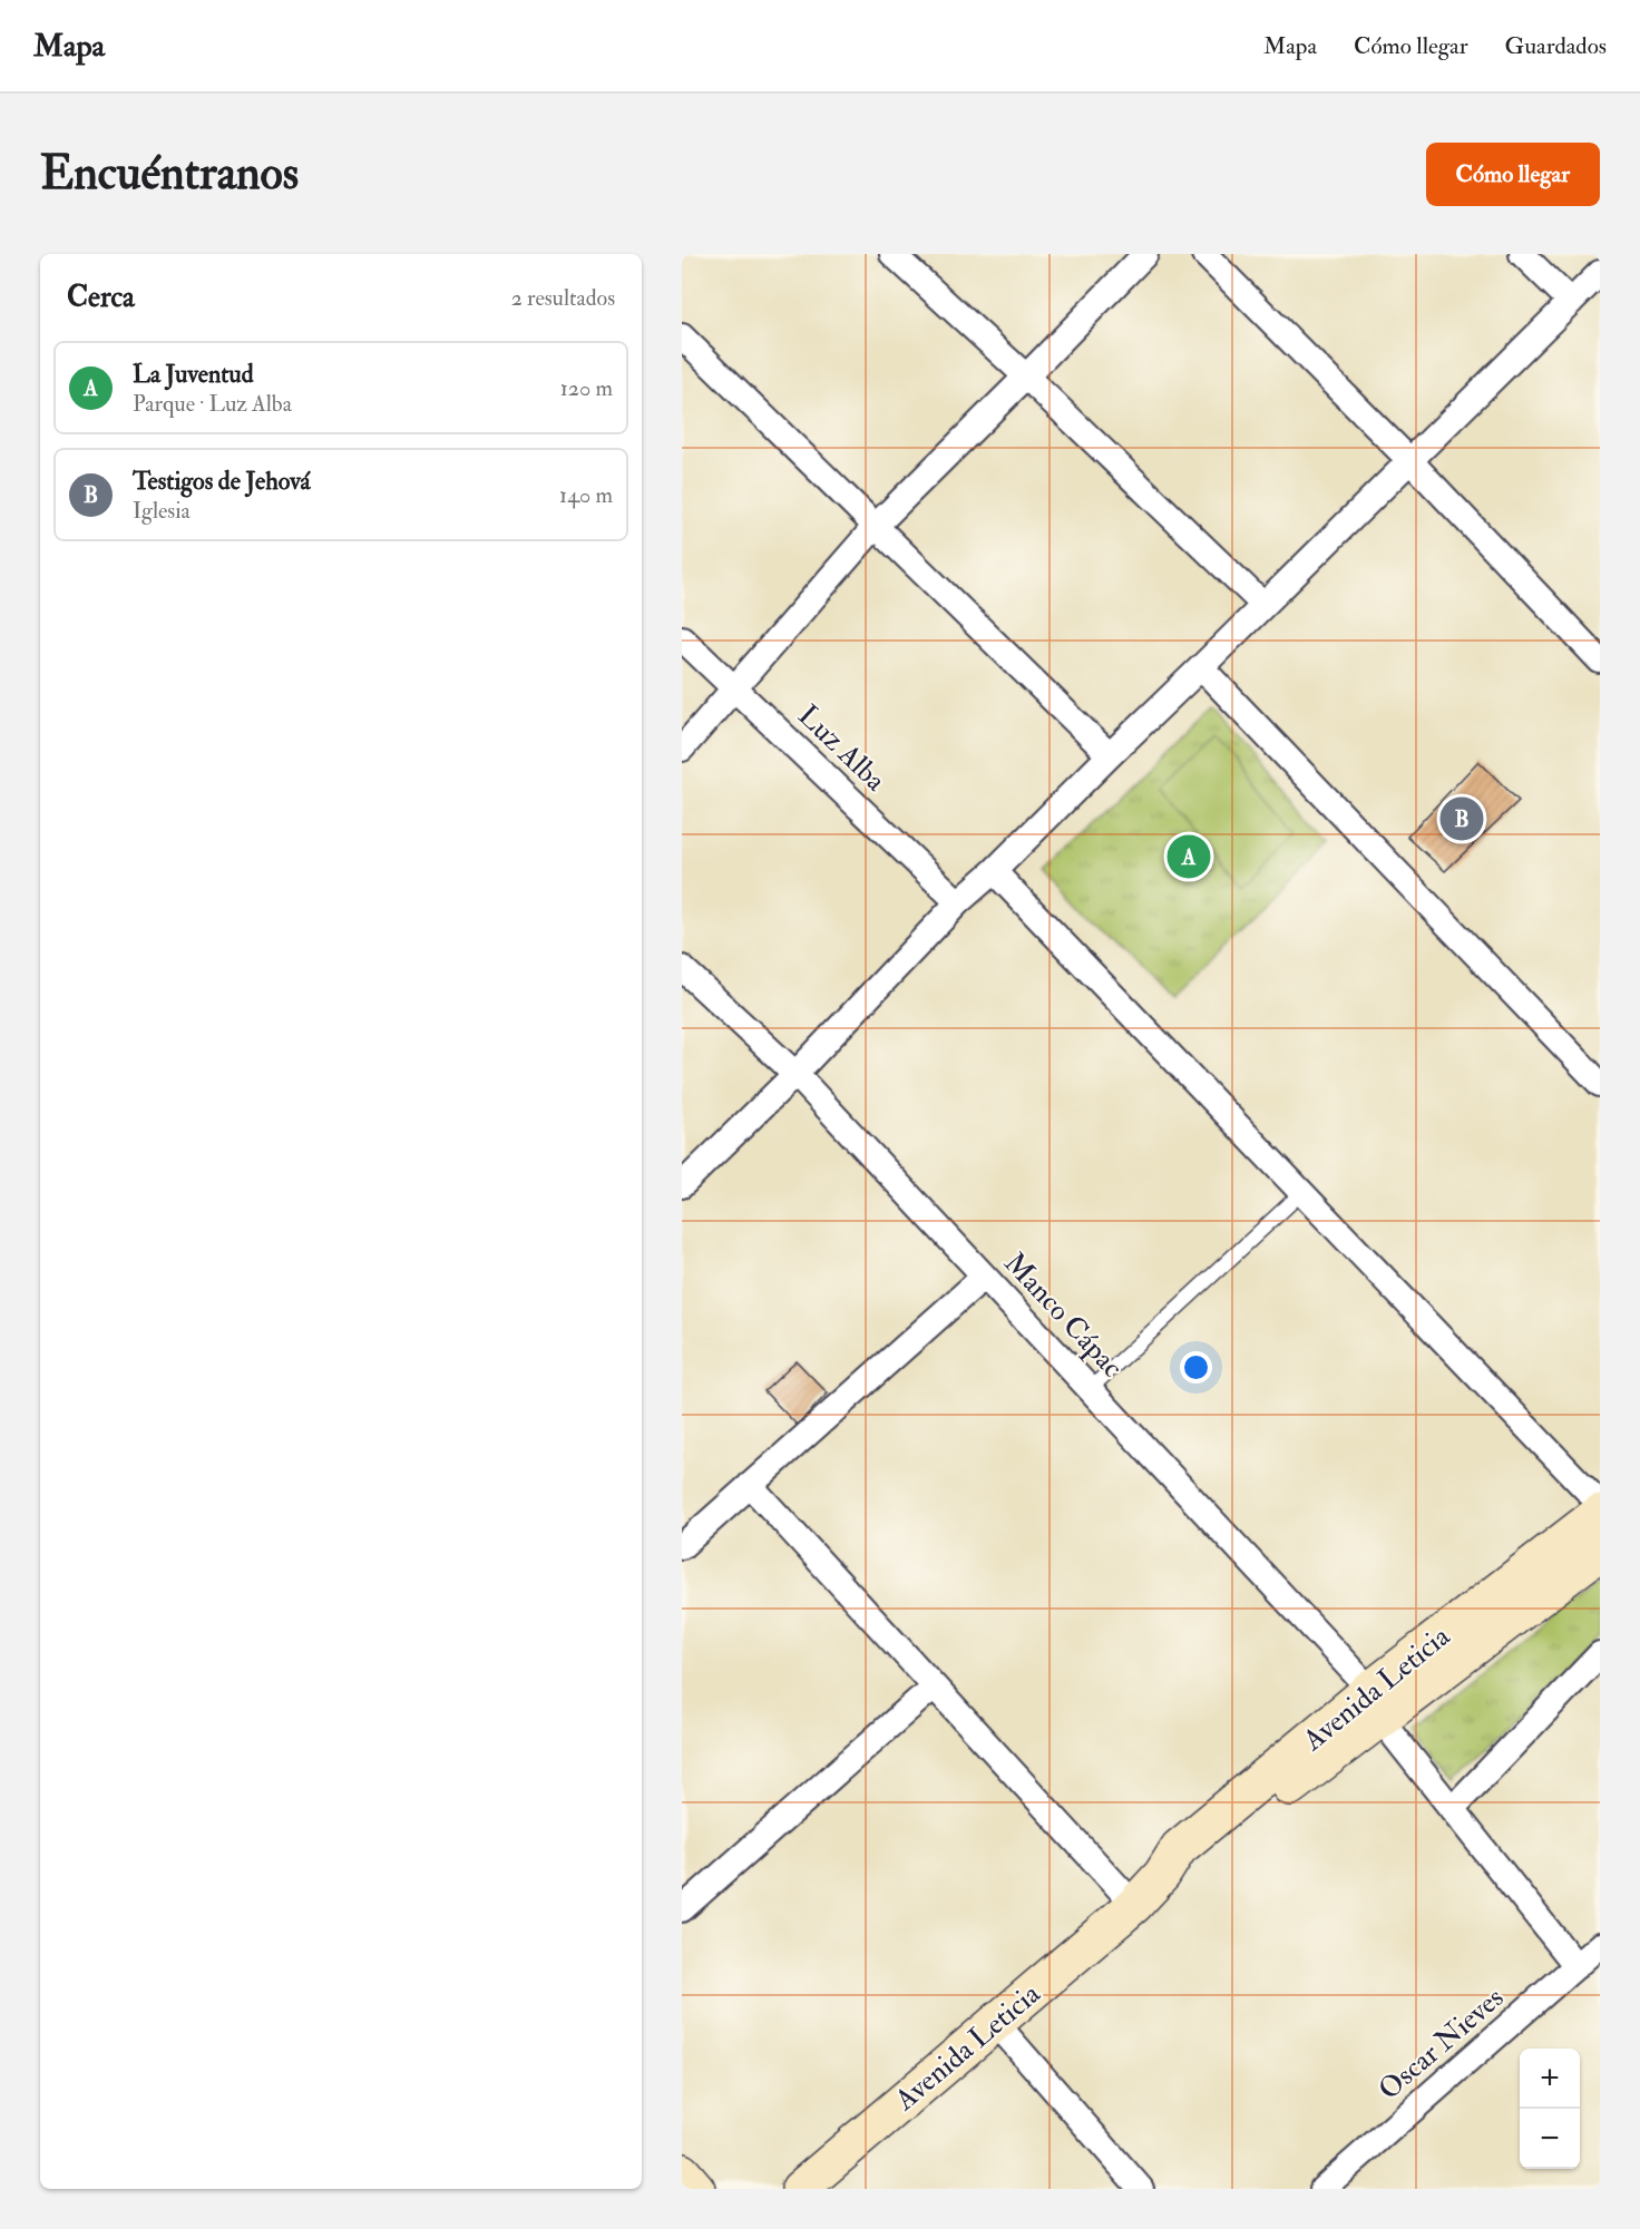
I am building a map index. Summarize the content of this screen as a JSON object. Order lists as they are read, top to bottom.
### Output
{
  "streets": {
    "street": [
      "Luz Alba",
      "Manco Cápac",
      "Avenida Leticia",
      "Oscar Nieves"
    ]
  },
  "crossings": [
    ["Manco Cápac", "Avenida Leticia"],
    ["Manco Cápac", "Oscar Nieves"]
  ],
  "page": {
    "header": "Mapa",
    "nav": ["Mapa", "Cómo llegar", "Guardados"],
    "buttons": "Cómo llegar",
    "title": "Encuéntranos",
    "heading": ["Cerca", "2 resultados"],
    "list": [
      {
        "mark": "A",
        "name": "La Juventud",
        "note": "Parque · Luz Alba",
        "value": "120 m"
      },
      {
        "mark": "B",
        "name": "Testigos de Jehová",
        "note": "Iglesia",
        "value": "140 m"
      }
    ],
    "pins": ["B", "A"],
    "map_buttons": ["+", "−"]
  }
}
